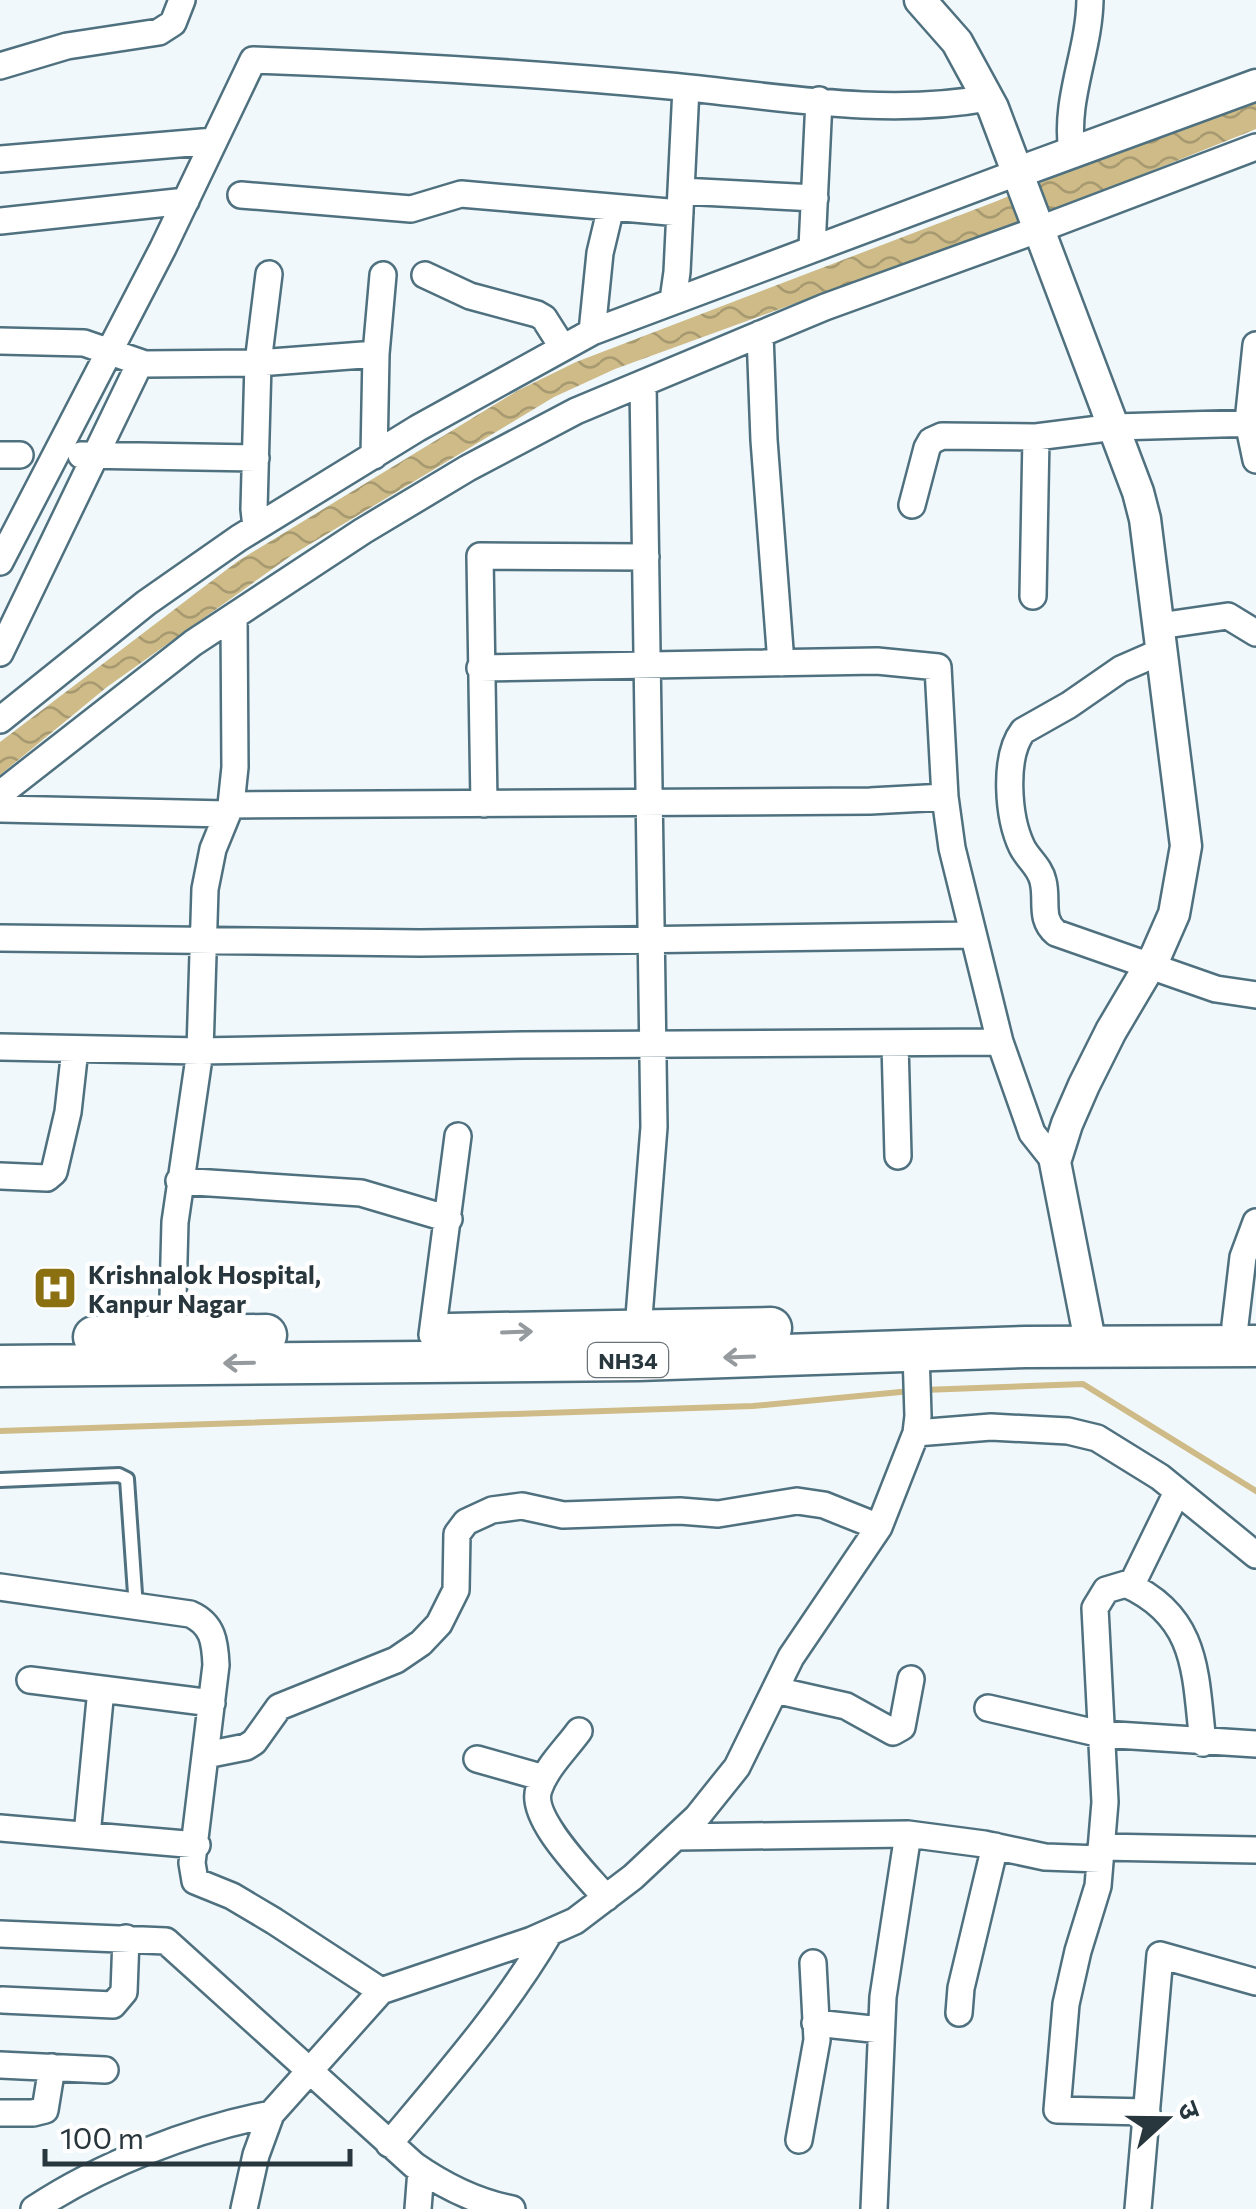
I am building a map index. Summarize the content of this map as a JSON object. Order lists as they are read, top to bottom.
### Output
{
  "streets": {
    "highway": ["NH34"]
  },
  "places": {
    "hospital": ["Krishnalok Hospital, Kanpur Nagar"]
  },
  "scale_bar": "100 m",
  "north": "right"
}
